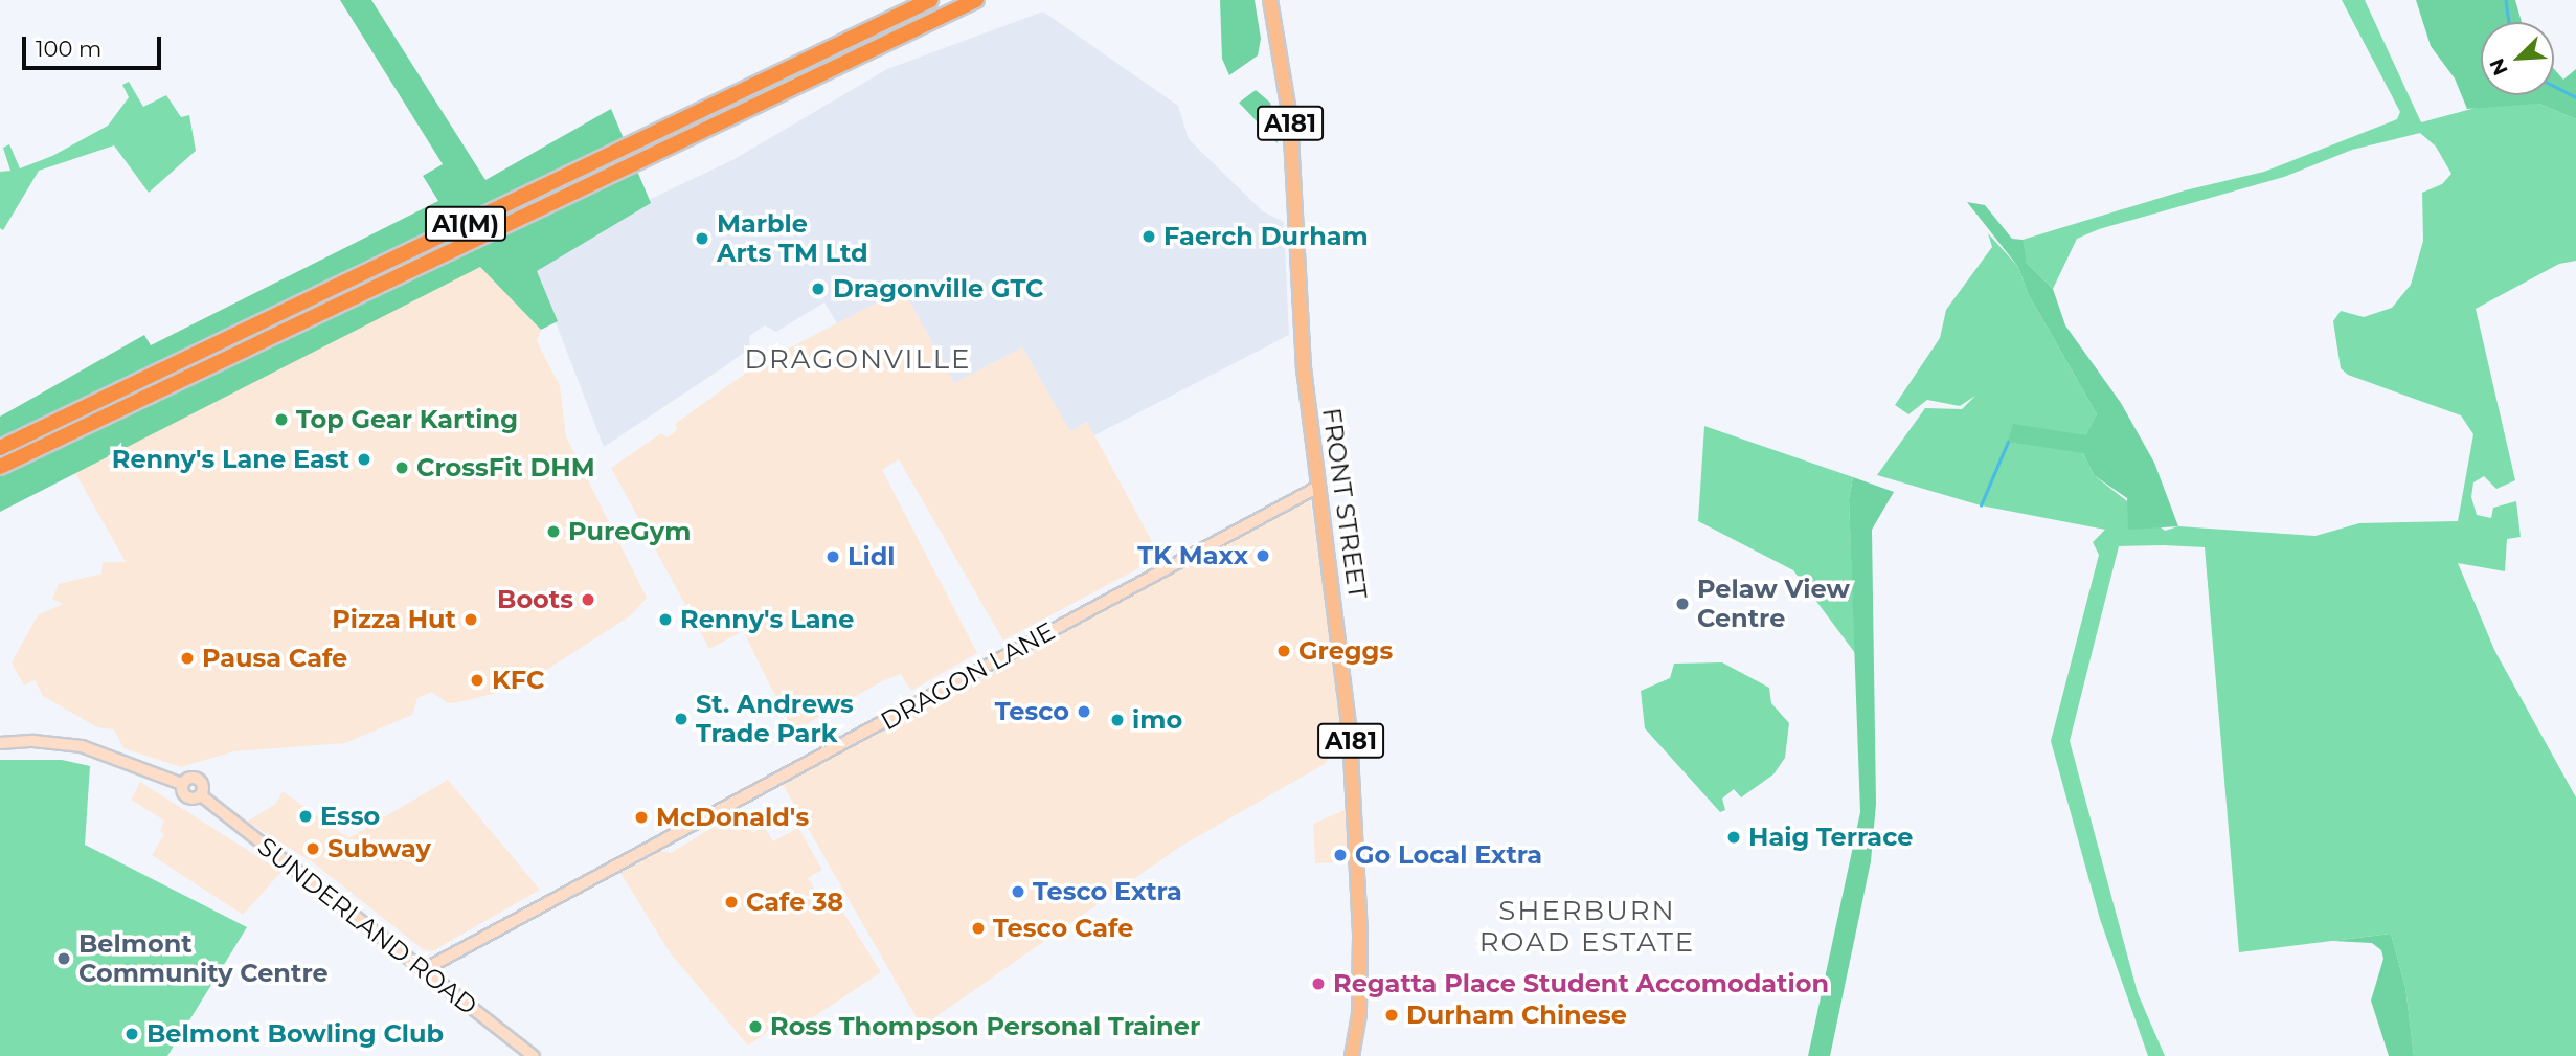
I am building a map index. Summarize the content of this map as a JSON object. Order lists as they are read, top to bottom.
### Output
{
  "streets": {
    "highway": ["A1(M)"],
    "main road": ["A181", "FRONT STREET"],
    "street": ["DRAGON LANE", "SUNDERLAND ROAD"]
  },
  "crossings": [
    ["FRONT STREET", "DRAGON LANE"],
    ["DRAGON LANE", "SUNDERLAND ROAD"]
  ],
  "districts": ["DRAGONVILLE", "SHERBURN ROAD ESTATE"],
  "places": [
    "Faerch Durham",
    "Marble Arts TM Ltd",
    "Dragonville GTC",
    "Top Gear Karting",
    "Renny's Lane East",
    "CrossFit DHM",
    "PureGym",
    "TK Maxx",
    "Lidl",
    "Boots",
    "Pelaw View Centre",
    "Pizza Hut",
    "Renny's Lane",
    "Greggs",
    "Pausa Cafe",
    "KFC",
    "Tesco",
    "St. Andrews Trade Park",
    "imo",
    "Esso",
    "McDonald's",
    "Haig Terrace",
    "Subway",
    "Go Local Extra",
    "Tesco Extra",
    "Cafe 38",
    "Tesco Cafe",
    "Belmont Community Centre",
    "Regatta Place Student Accomodation",
    "Durham Chinese",
    "Ross Thompson Personal Trainer",
    "Belmont Bowling Club"
  ],
  "scale_bar": "100 m",
  "north": "bottom left"
}
